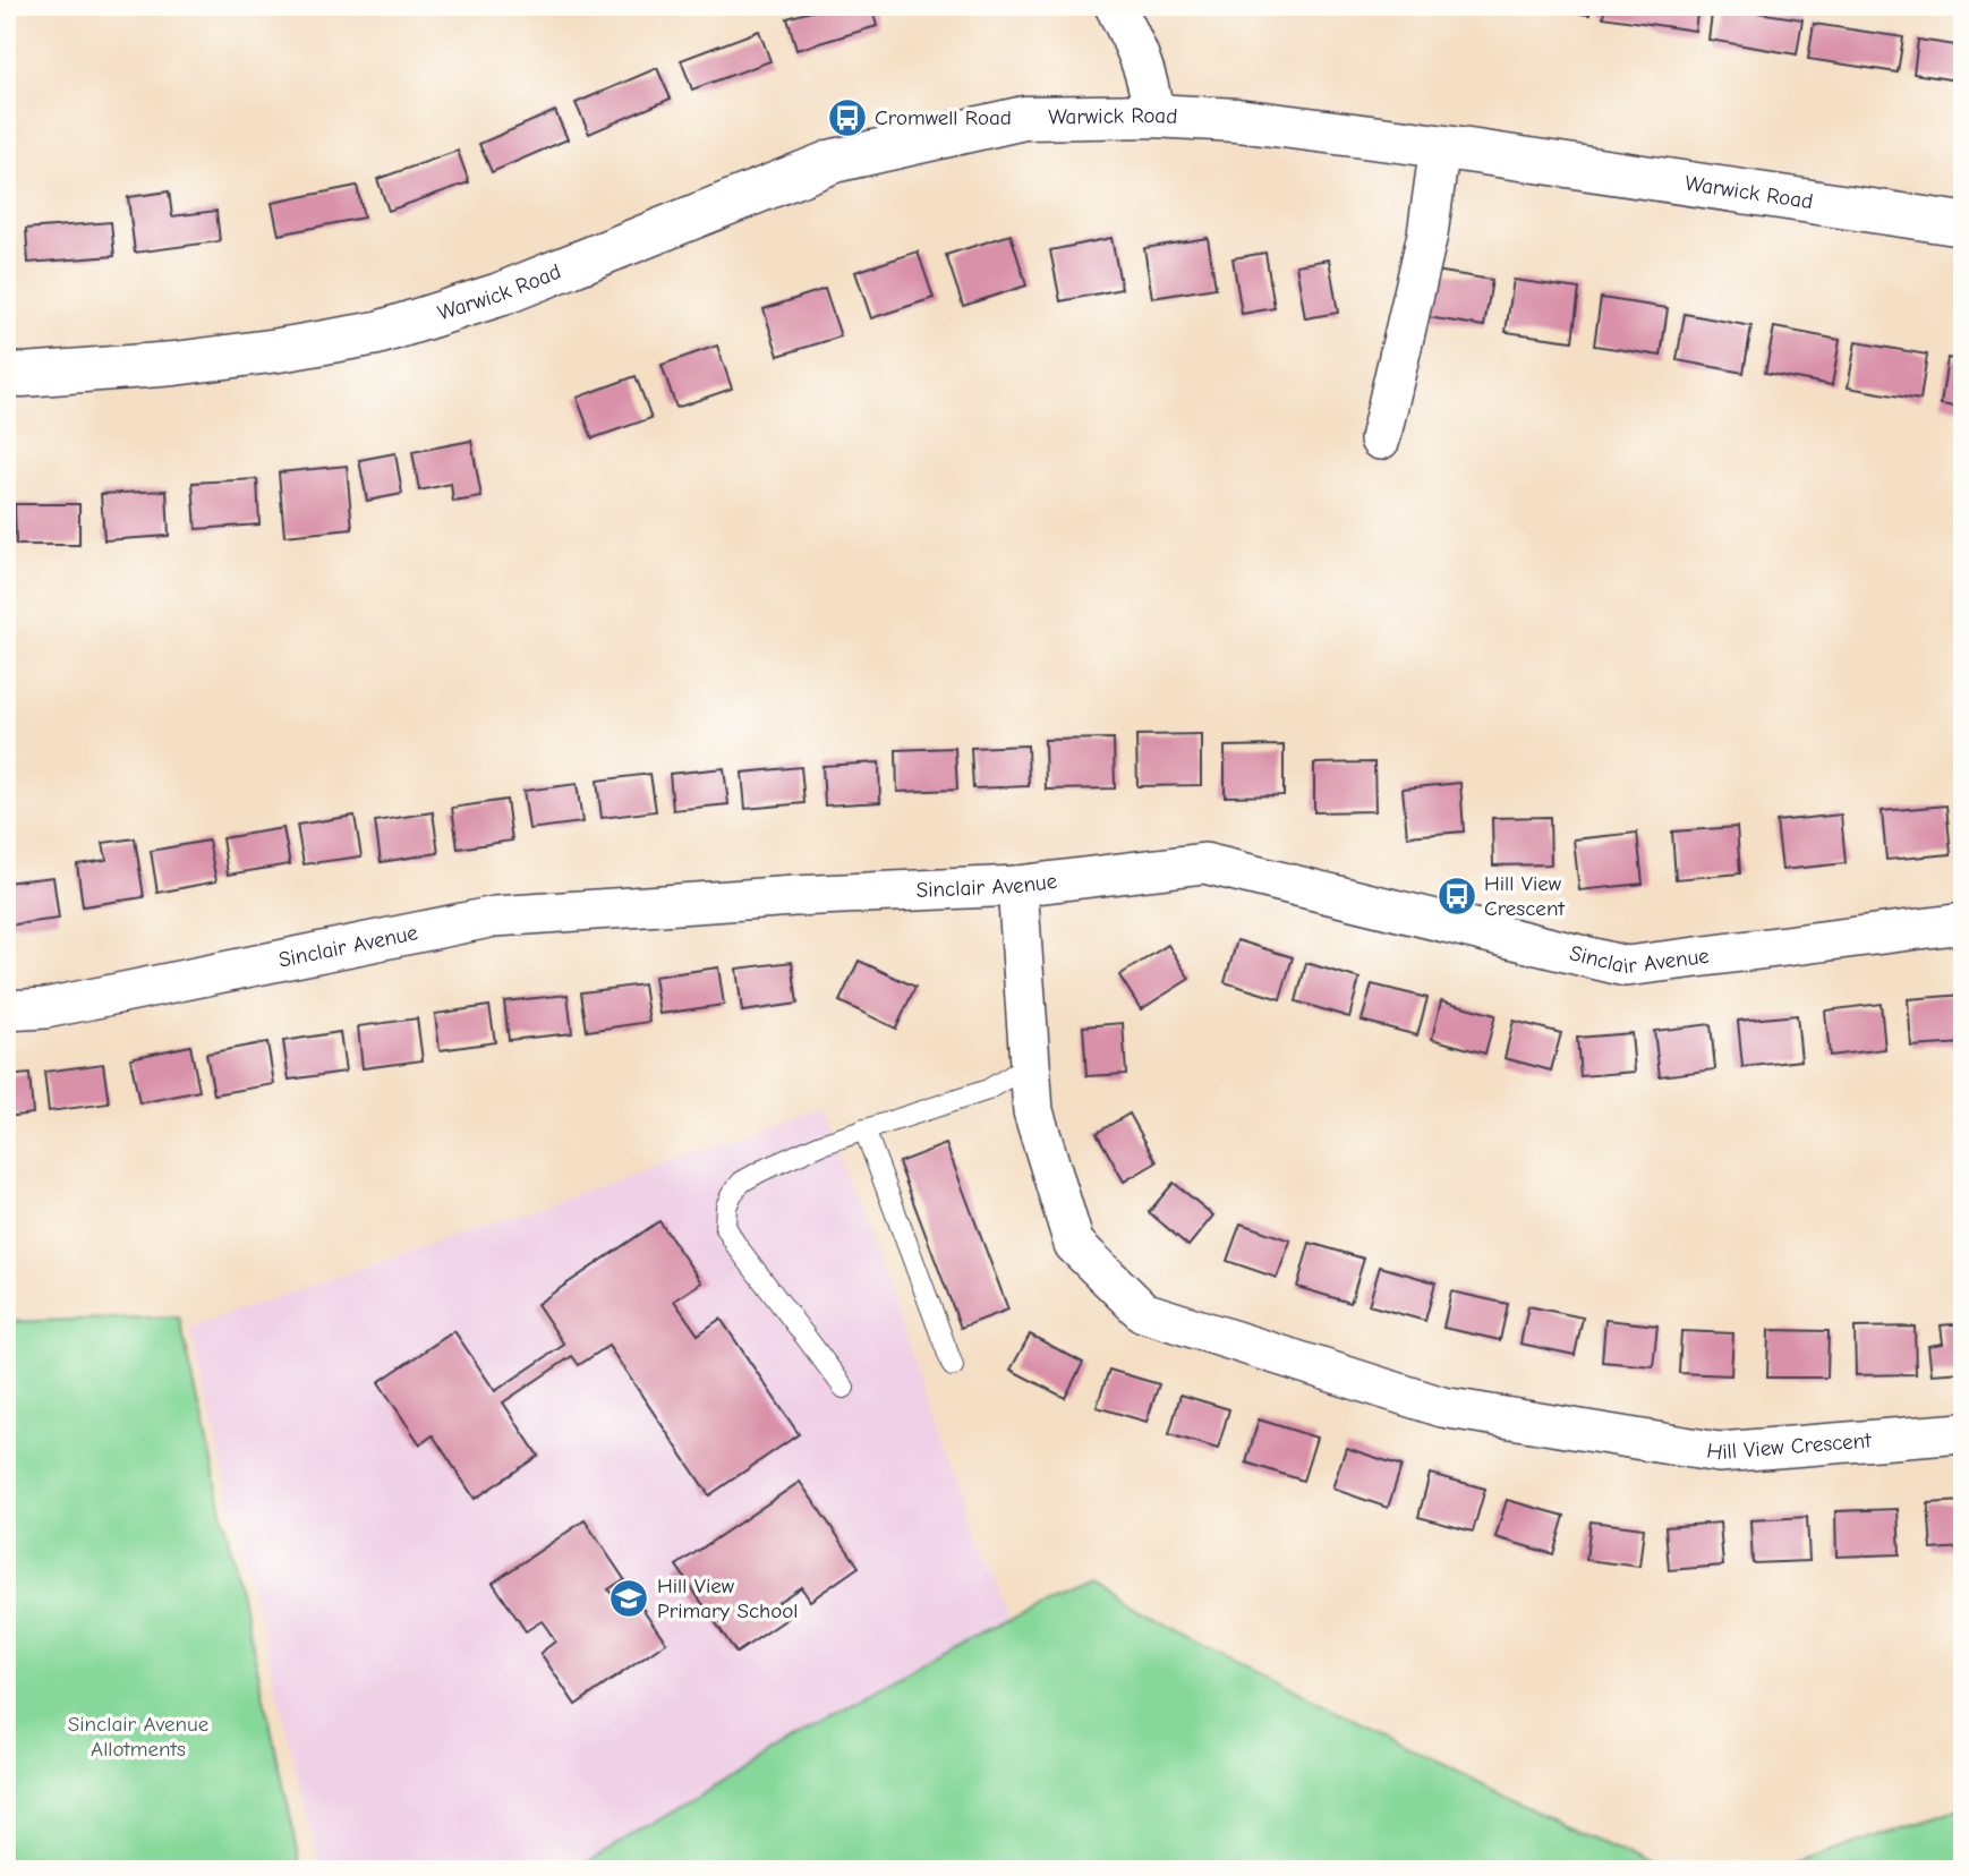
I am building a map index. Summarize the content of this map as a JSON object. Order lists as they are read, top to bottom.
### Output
{
  "streets": {
    "main road": ["Warwick Road"],
    "street": ["Sinclair Avenue", "Hill View Crescent"]
  },
  "crossings": [
    ["Sinclair Avenue", "Hill View Crescent"]
  ],
  "parks": ["Sinclair Avenue Allotments"],
  "places": {
    "bus stop": ["Cromwell Road", "Hill View Crescent"],
    "school or university": ["Hill View Primary School"]
  }
}
